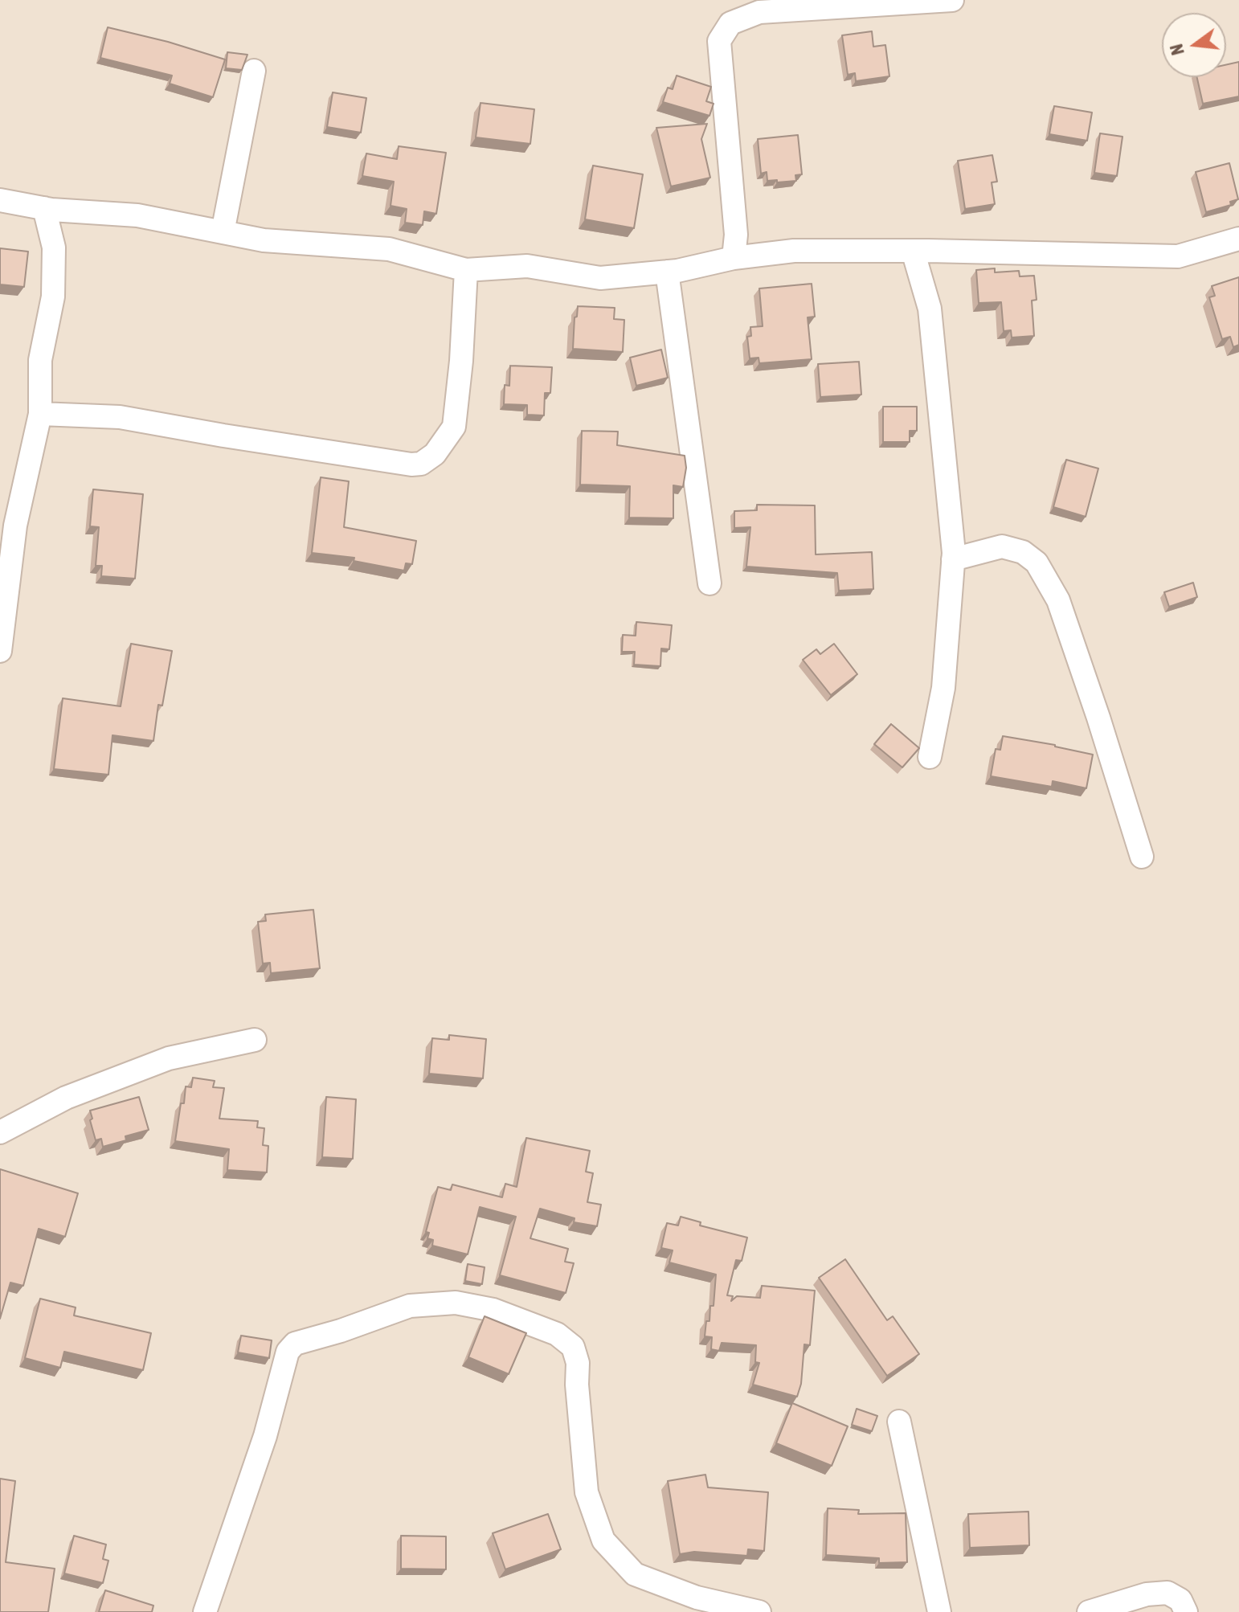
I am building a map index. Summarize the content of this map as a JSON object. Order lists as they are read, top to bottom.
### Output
{
  "north": "left"
}
